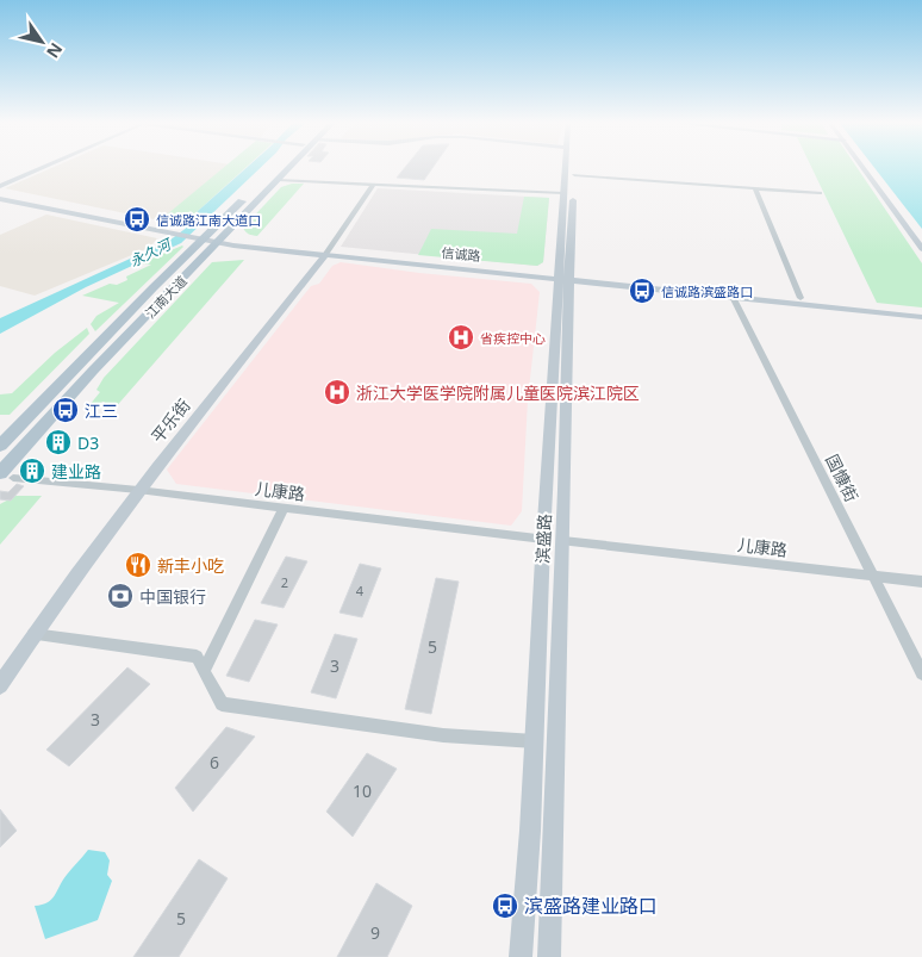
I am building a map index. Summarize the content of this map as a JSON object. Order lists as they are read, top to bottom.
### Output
{
  "streets": {
    "main road": [
      "信诚路",
      "江南大道",
      "平乐街",
      "滨盛路"
    ],
    "street": ["国慷街", "儿康路"]
  },
  "crossings": [
    ["信诚路", "江南大道"],
    ["信诚路", "平乐街"],
    ["信诚路", "国慷街"],
    ["信诚路", "滨盛路"],
    ["平乐街", "儿康路"],
    ["国慷街", "儿康路"],
    ["儿康路", "滨盛路"]
  ],
  "water": ["永久河"],
  "places": {
    "bus stop": [
      "信诚路江南大道口",
      "信诚路滨盛路口",
      "江三",
      "滨盛路建业路口"
    ],
    "hospital": ["省疾控中心", "浙江大学医学院附属儿童医院滨江院区"],
    "building": ["D3", "建业路"],
    "restaurant": ["新丰小吃"],
    "bank": ["中国银行"]
  },
  "house_numbers": [
    "2",
    "4",
    "5",
    "3",
    "3",
    "6",
    "10",
    "5",
    "9"
  ],
  "north": "bottom right"
}
